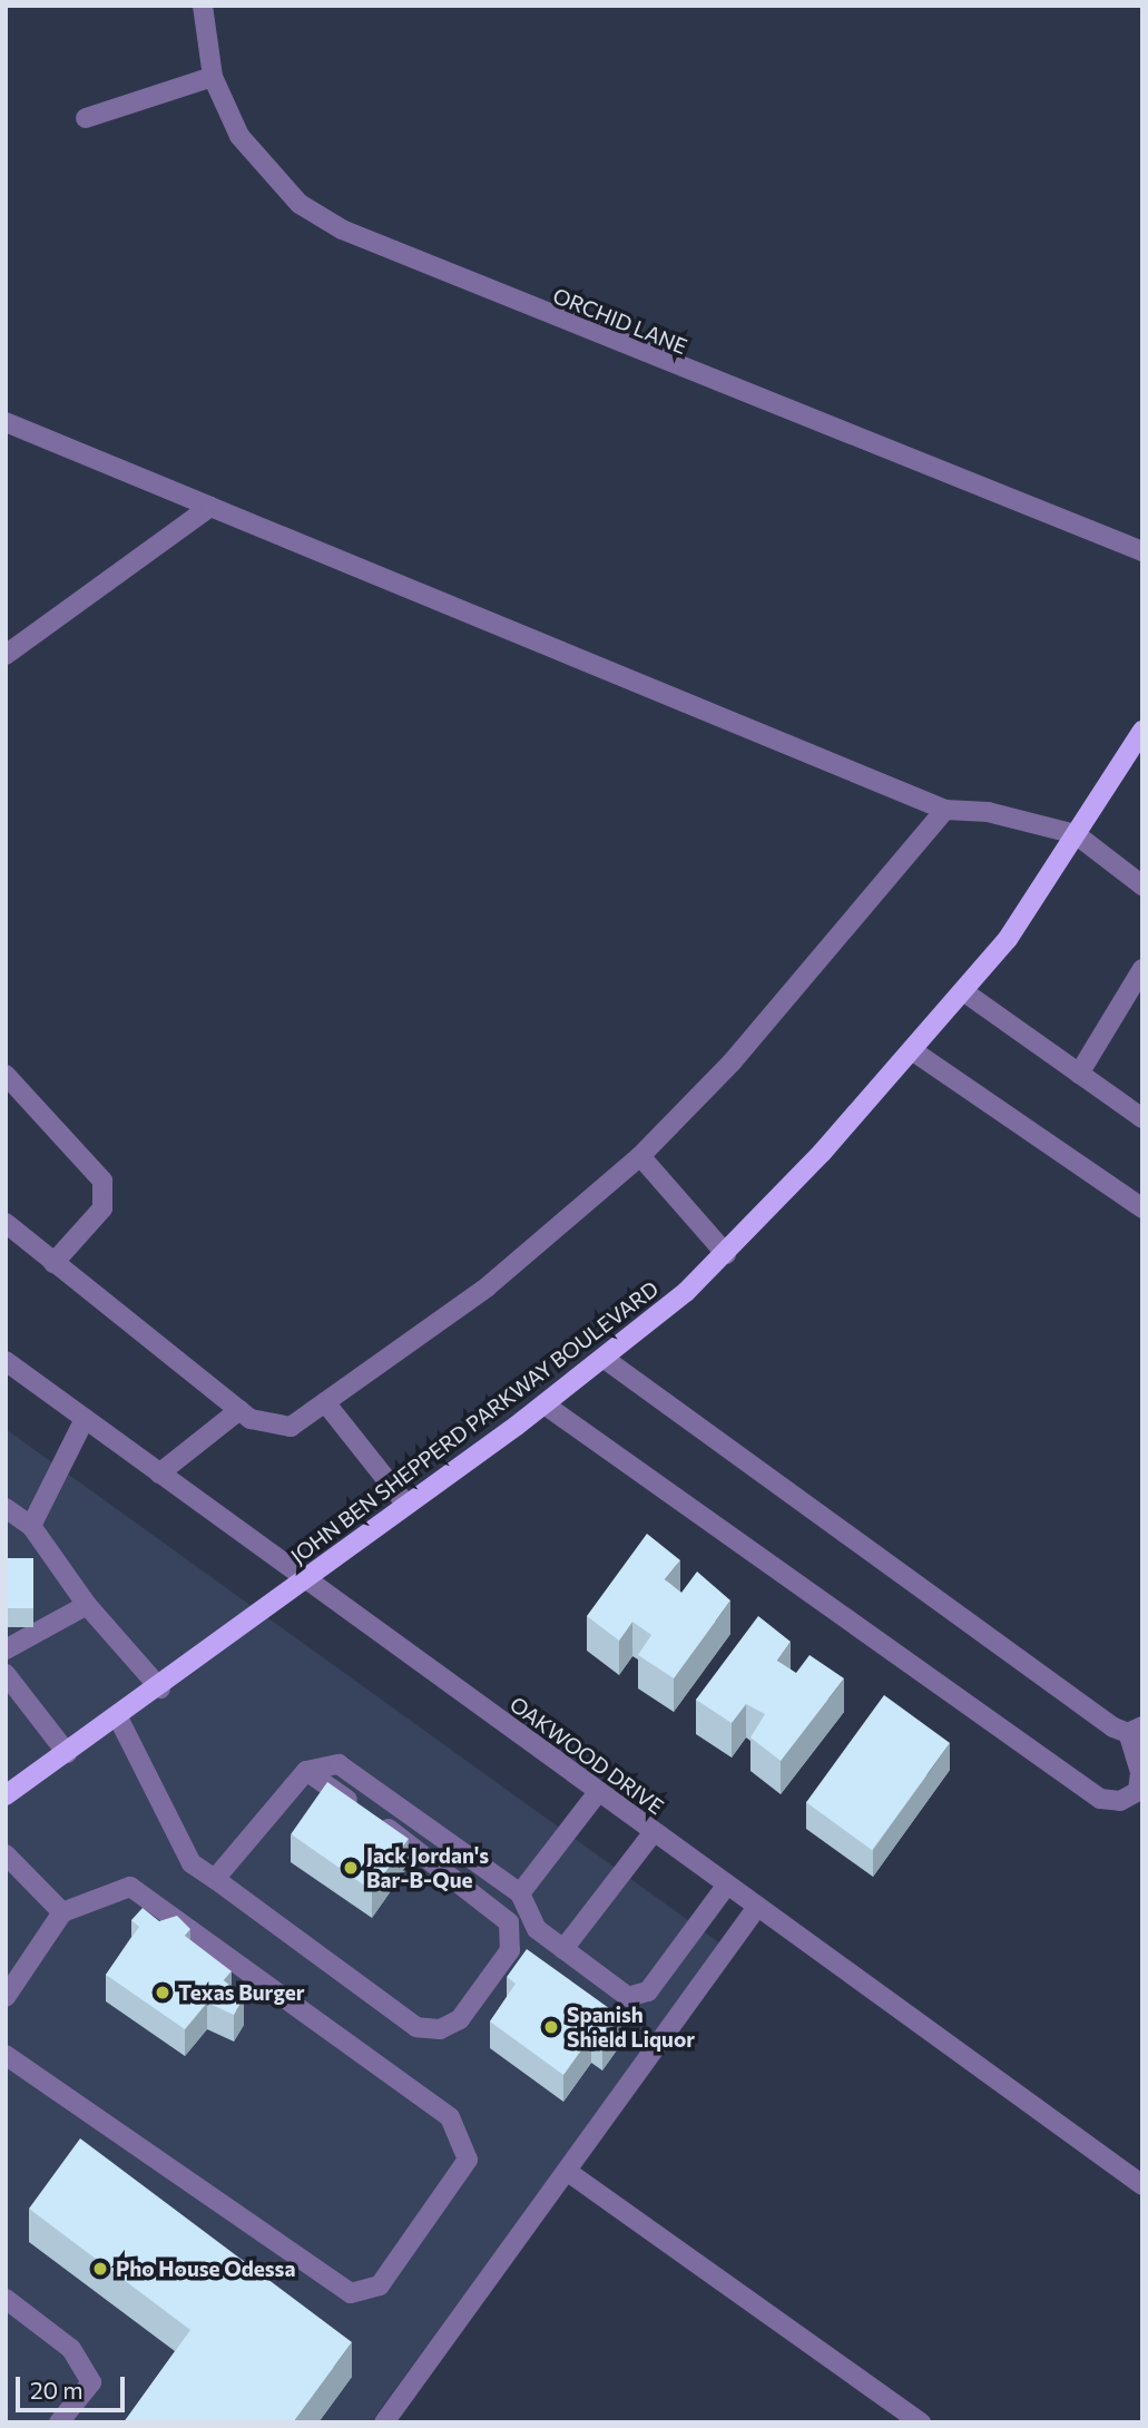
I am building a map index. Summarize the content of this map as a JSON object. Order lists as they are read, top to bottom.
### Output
{
  "streets": {
    "main road": ["JOHN BEN SHEPPERD PARKWAY BOULEVARD"],
    "street": ["ORCHID LANE", "OAKWOOD DRIVE"]
  },
  "crossings": [
    ["JOHN BEN SHEPPERD PARKWAY BOULEVARD", "OAKWOOD DRIVE"]
  ],
  "places": [
    "Jack Jordan's Bar-B-Que",
    "Texas Burger",
    "Spanish Shield Liquor",
    "Pho House Odessa"
  ],
  "scale_bar": "20 m"
}
